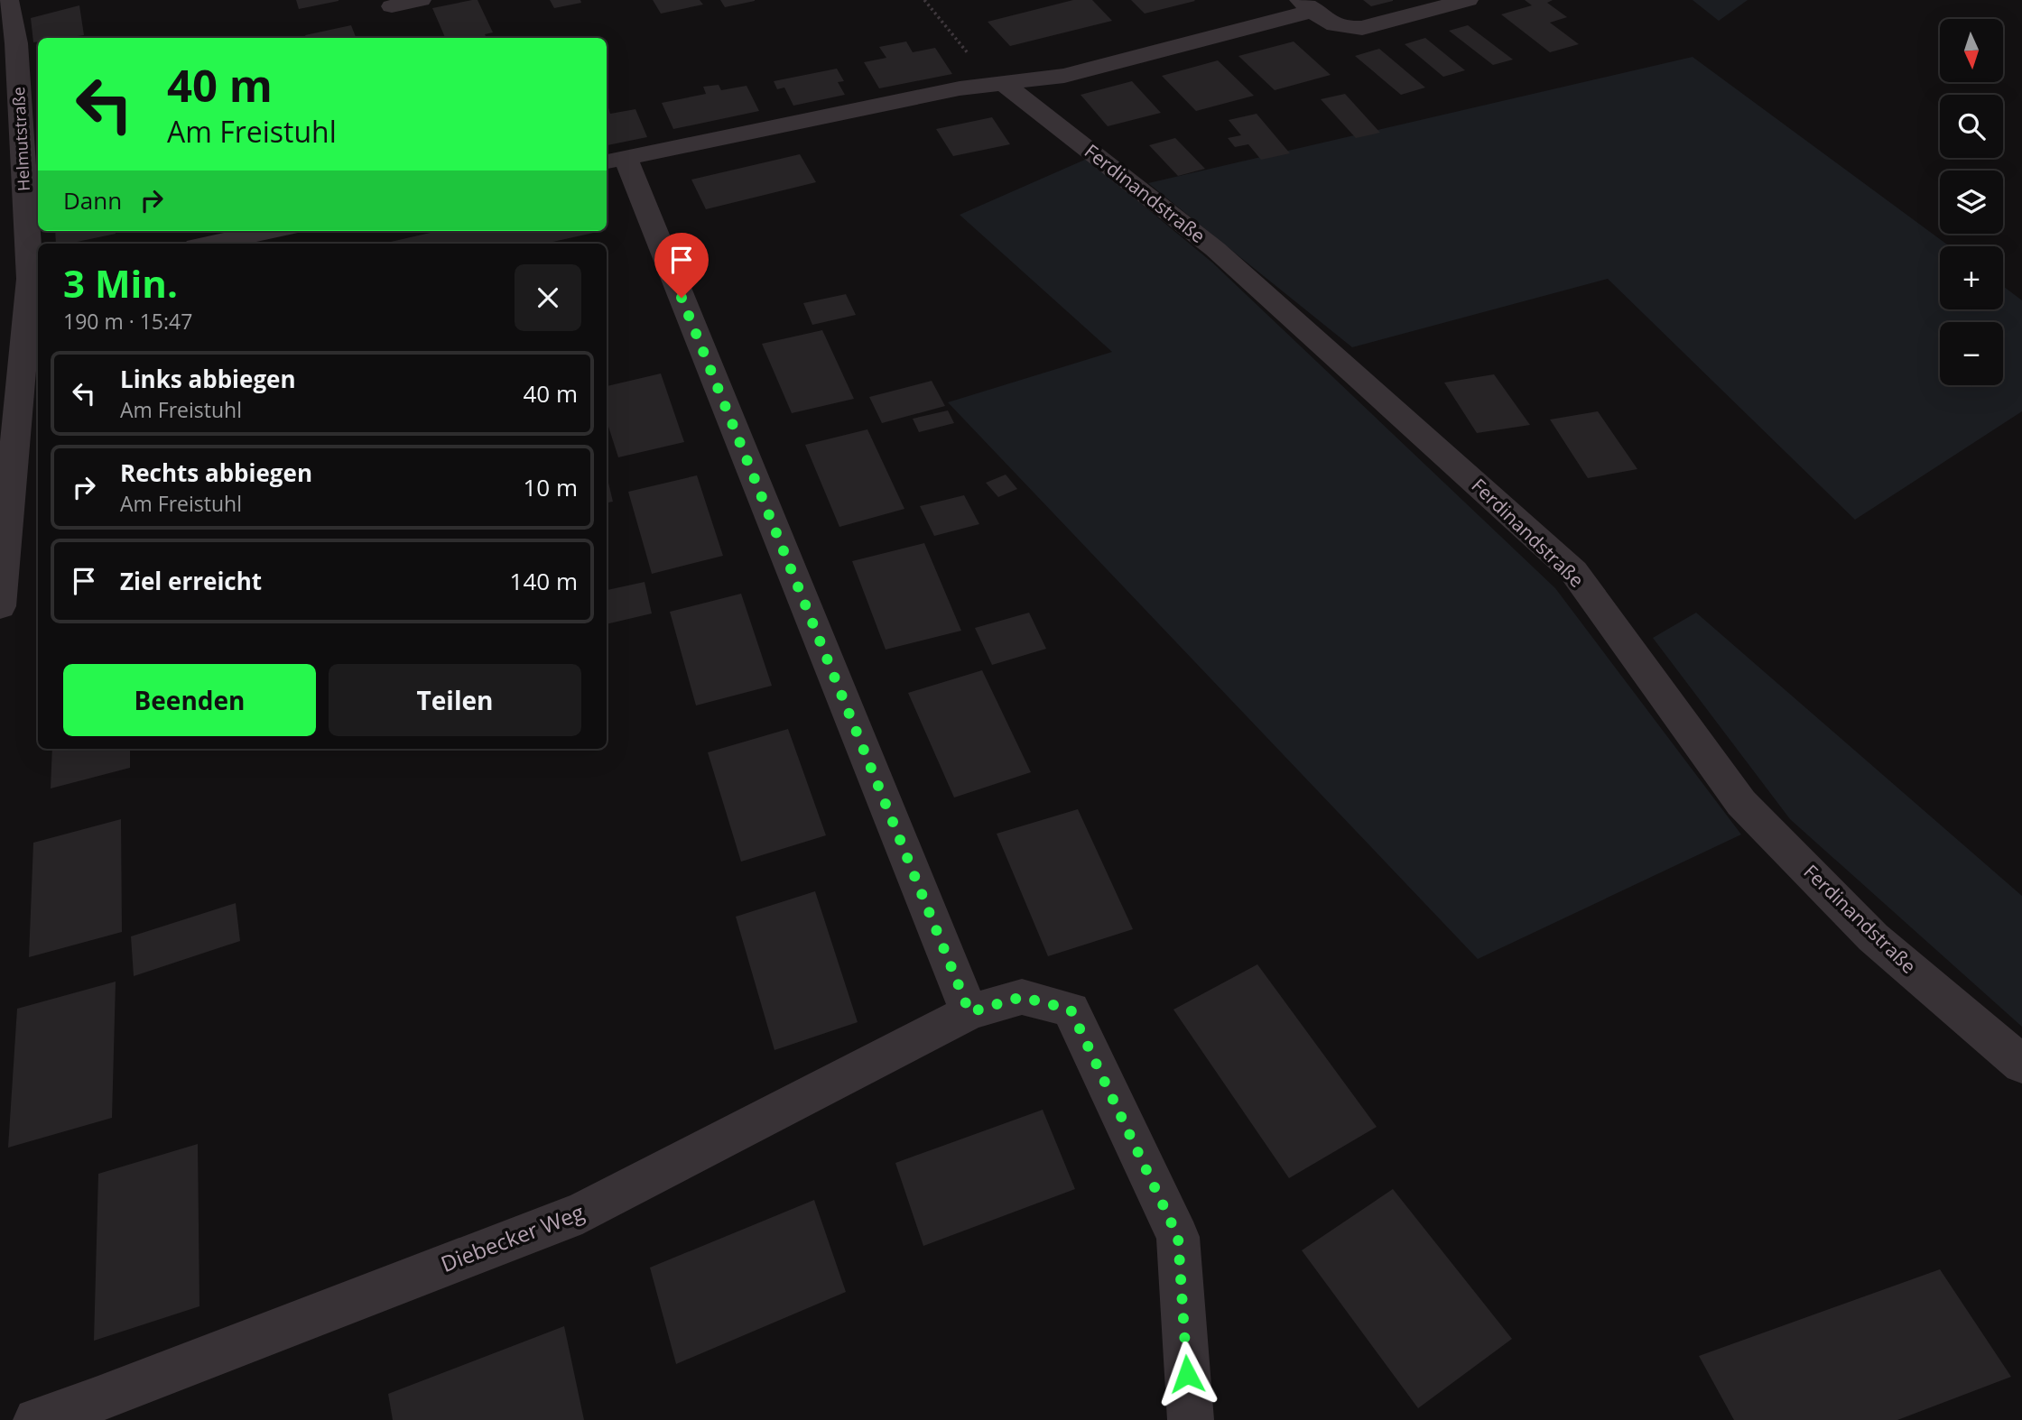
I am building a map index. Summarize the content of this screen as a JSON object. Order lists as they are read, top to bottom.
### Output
{
  "streets": {
    "street": ["Helmutstraße", "Ferdinandstraße", "Diebecker Weg"]
  },
  "north": "bottom",
  "page": {
    "map_buttons": ["+", "−"],
    "turn": ["40 m", "Am Freistuhl"],
    "then": "Dann",
    "heading": ["3 Min.", "190 m · 15:47"],
    "list": [
      {
        "name": "Links abbiegen",
        "note": "Am Freistuhl",
        "value": "40 m"
      },
      {
        "name": "Rechts abbiegen",
        "note": "Am Freistuhl",
        "value": "10 m"
      },
      {
        "name": "Ziel erreicht",
        "value": "140 m"
      }
    ],
    "buttons": ["Beenden", "Teilen"]
  }
}
